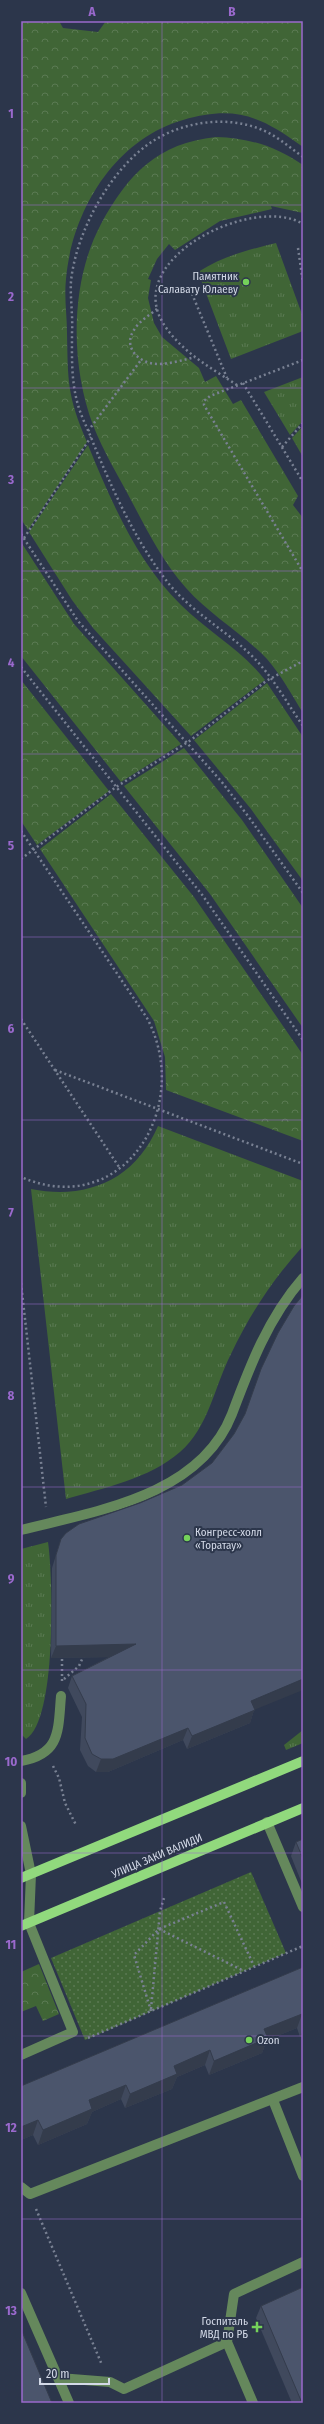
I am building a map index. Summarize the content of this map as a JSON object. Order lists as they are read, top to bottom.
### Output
{
  "streets": {
    "main road": ["УЛИЦА ЗАКИ ВАЛИДИ"]
  },
  "places": {
    "other": ["Памятник Салавату Юлаеву", "Конгресс-холл «Торатау»", "Ozon"],
    "health": ["Госпиталь МВД по РБ"]
  },
  "scale_bar": "20 m",
  "grid": {
    "columns": ["A", "B"],
    "rows": [
      "1",
      "2",
      "3",
      "4",
      "5",
      "6",
      "7",
      "8",
      "9",
      "10",
      "11",
      "12",
      "13"
    ]
  }
}
